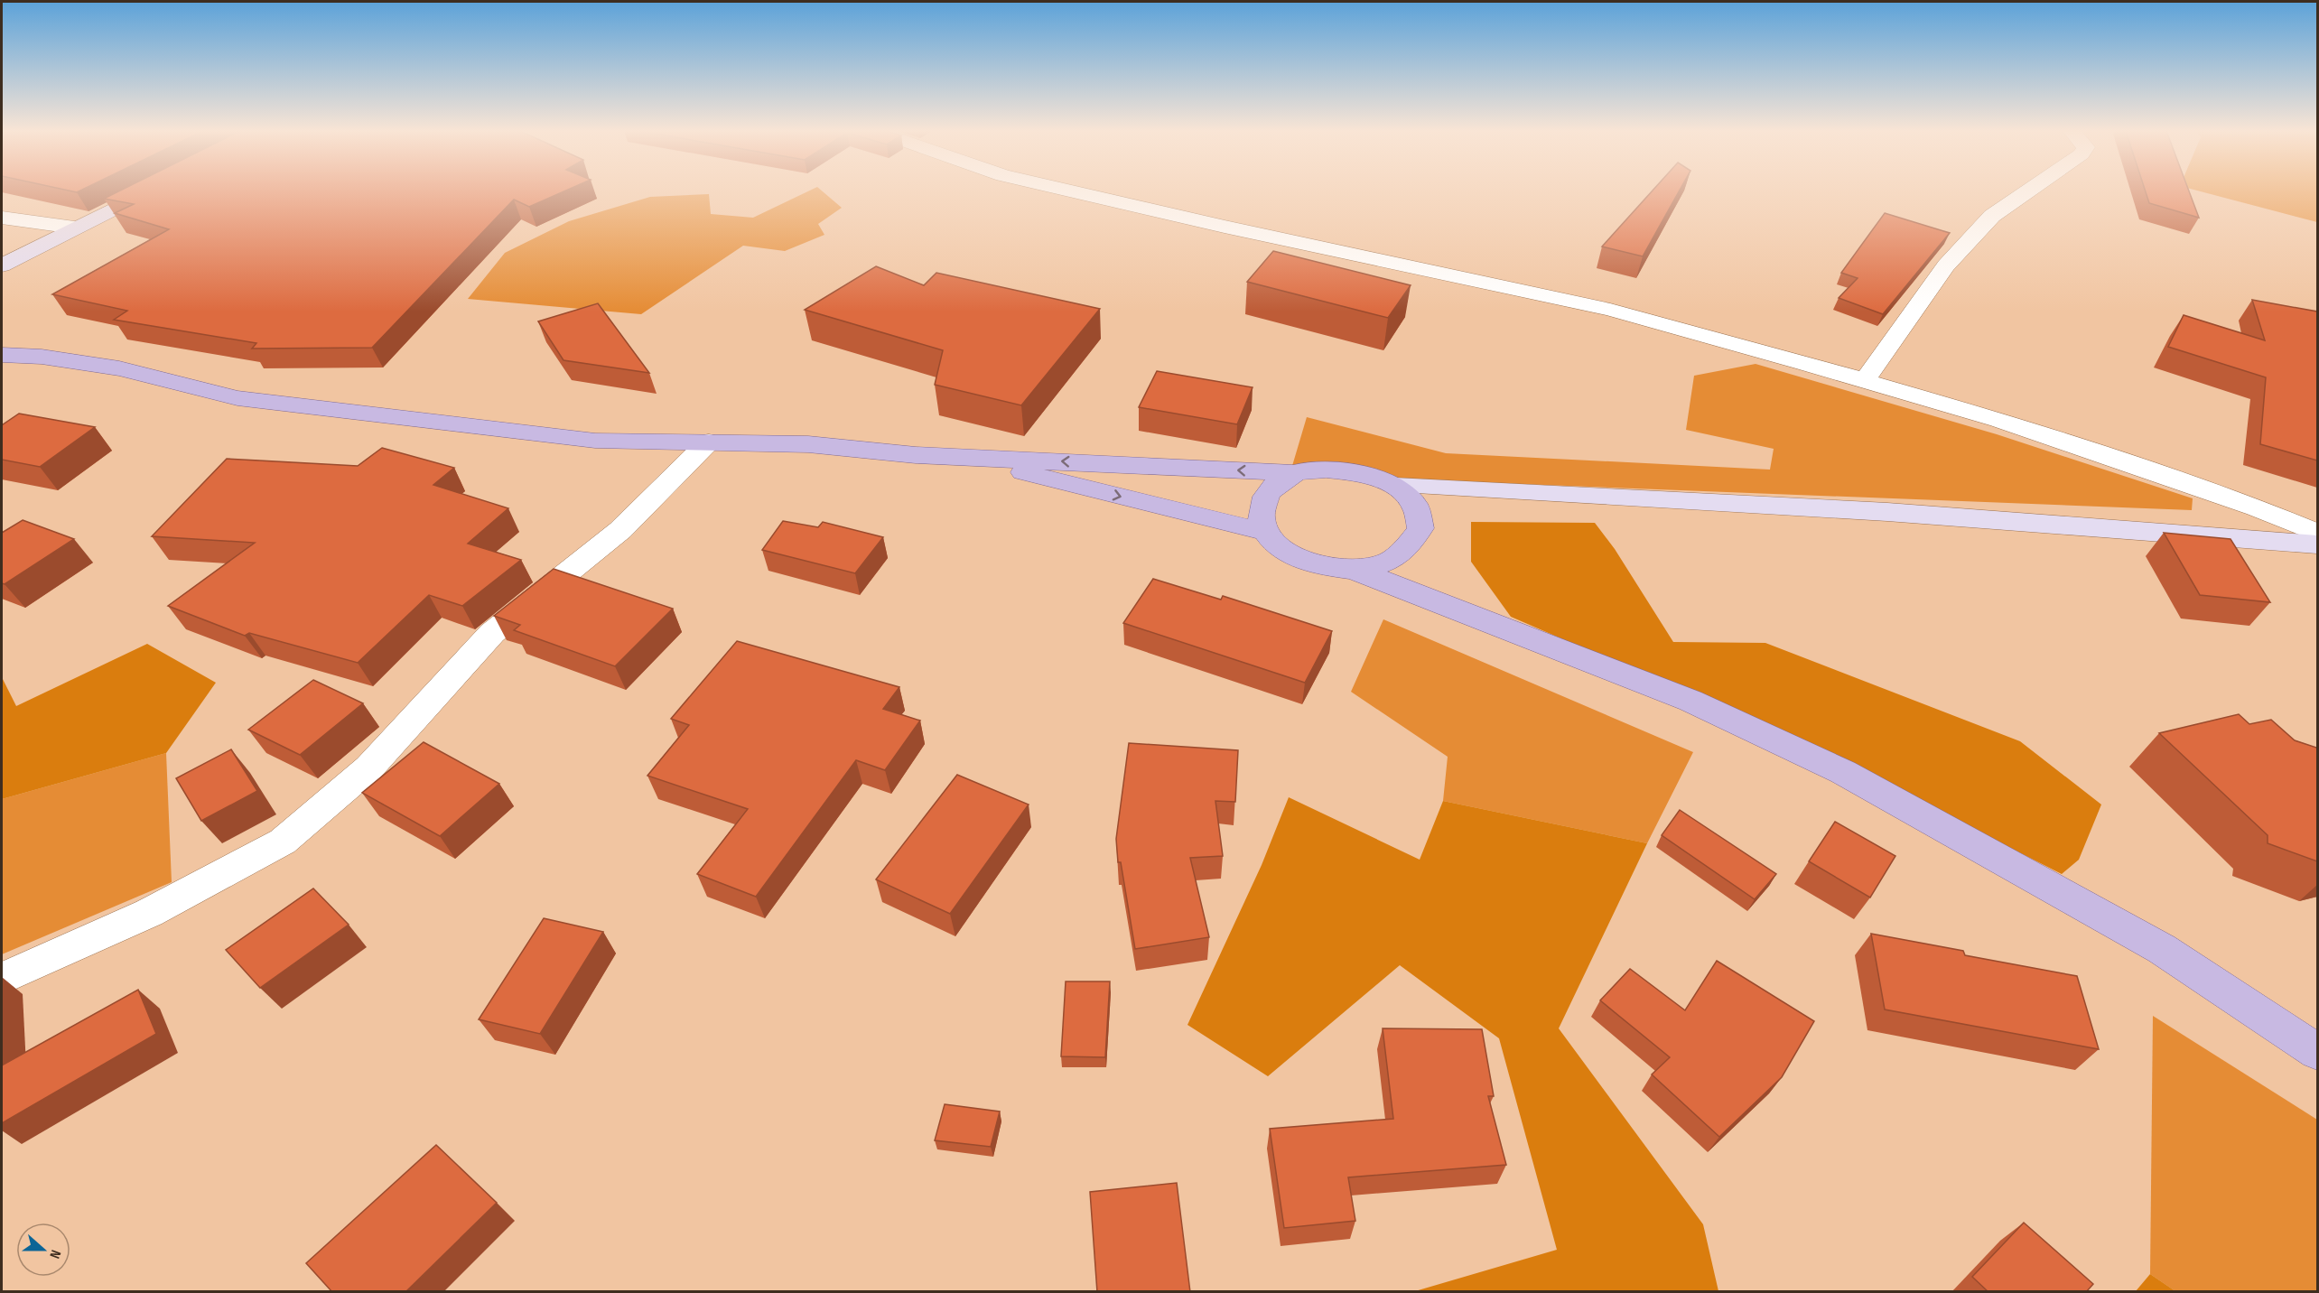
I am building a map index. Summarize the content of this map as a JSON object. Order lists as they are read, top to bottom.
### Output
{
  "north": "right"
}
